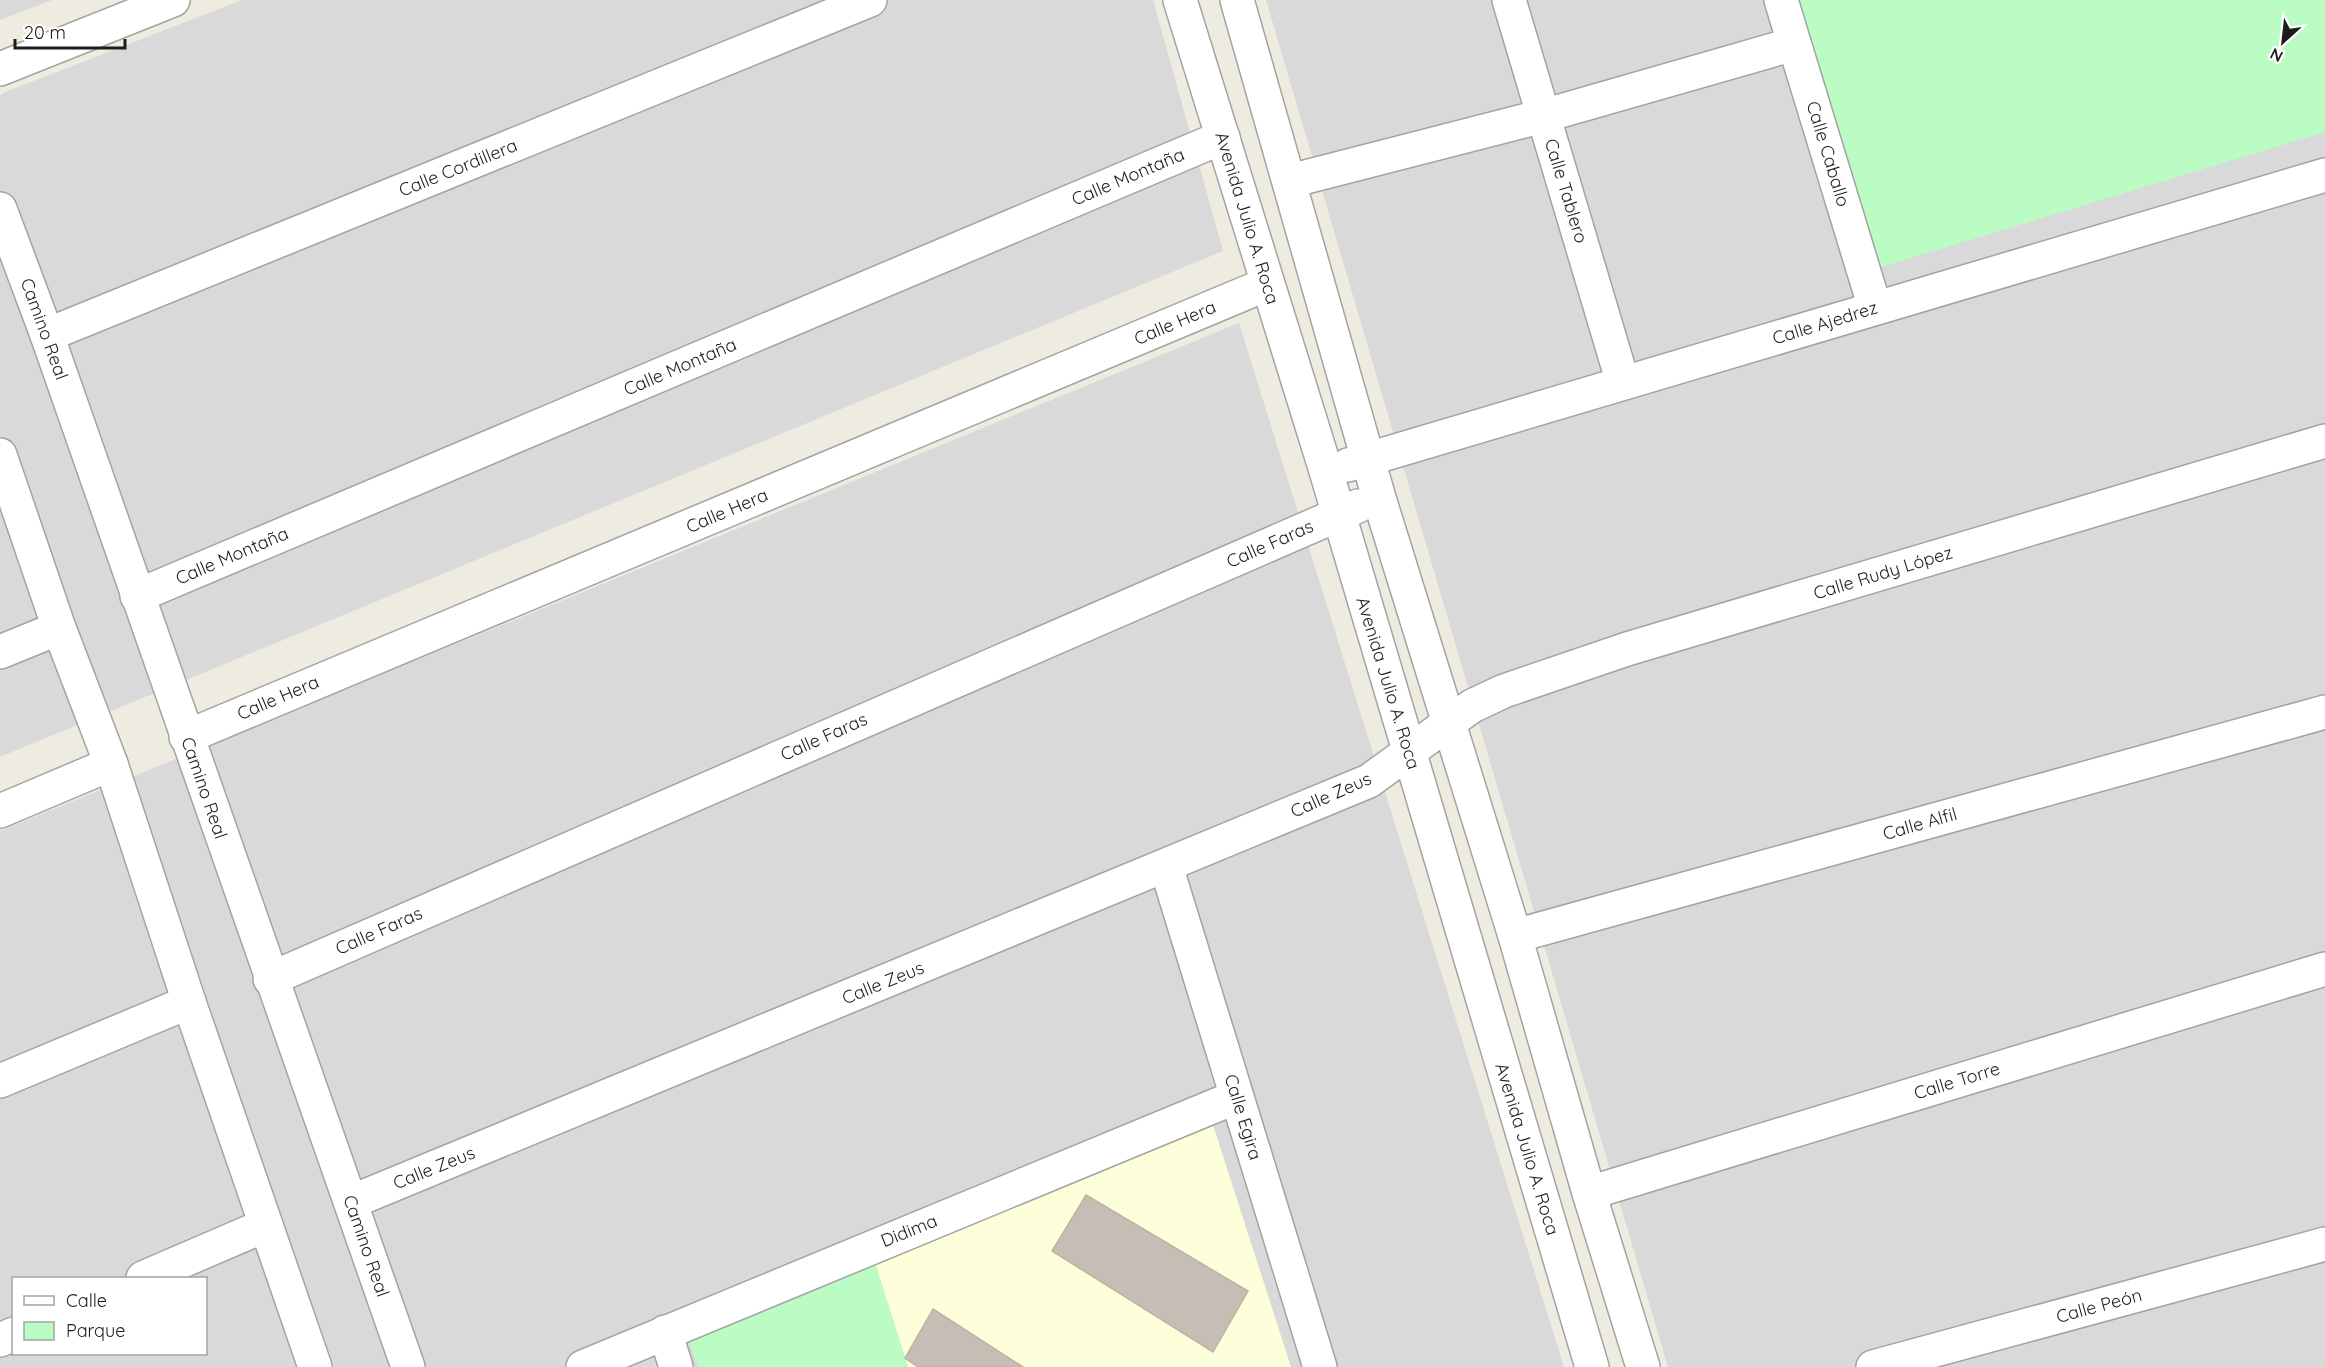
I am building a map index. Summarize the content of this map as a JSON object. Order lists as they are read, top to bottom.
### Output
{
  "streets": {
    "street": [
      "Calle Caballo",
      "Calle Cordillera",
      "Calle Montaña",
      "Calle Tablero",
      "Avenida Julio A. Roca",
      "Calle Hera",
      "Calle Ajedrez",
      "Camino Real",
      "Calle Faras",
      "Calle Rudy López",
      "Calle Zeus",
      "Calle Alfil",
      "Calle Torre",
      "Calle Egira",
      "Didima",
      "Calle Peón"
    ]
  },
  "crossings": [
    ["Calle Caballo", "Calle Ajedrez"],
    ["Calle Cordillera", "Camino Real"],
    ["Calle Montaña", "Avenida Julio A. Roca"],
    ["Calle Montaña", "Camino Real"],
    ["Calle Tablero", "Calle Ajedrez"],
    ["Avenida Julio A. Roca", "Calle Hera"],
    ["Avenida Julio A. Roca", "Calle Ajedrez"],
    ["Avenida Julio A. Roca", "Calle Faras"],
    ["Avenida Julio A. Roca", "Calle Rudy López"],
    ["Avenida Julio A. Roca", "Calle Zeus"],
    ["Calle Hera", "Camino Real"],
    ["Camino Real", "Calle Faras"],
    ["Camino Real", "Calle Zeus"],
    ["Calle Rudy López", "Calle Zeus"],
    ["Calle Zeus", "Calle Egira"],
    ["Calle Egira", "Didima"]
  ],
  "legend": ["Calle", "Parque"],
  "scale_bar": "20 m",
  "north": "bottom left"
}
